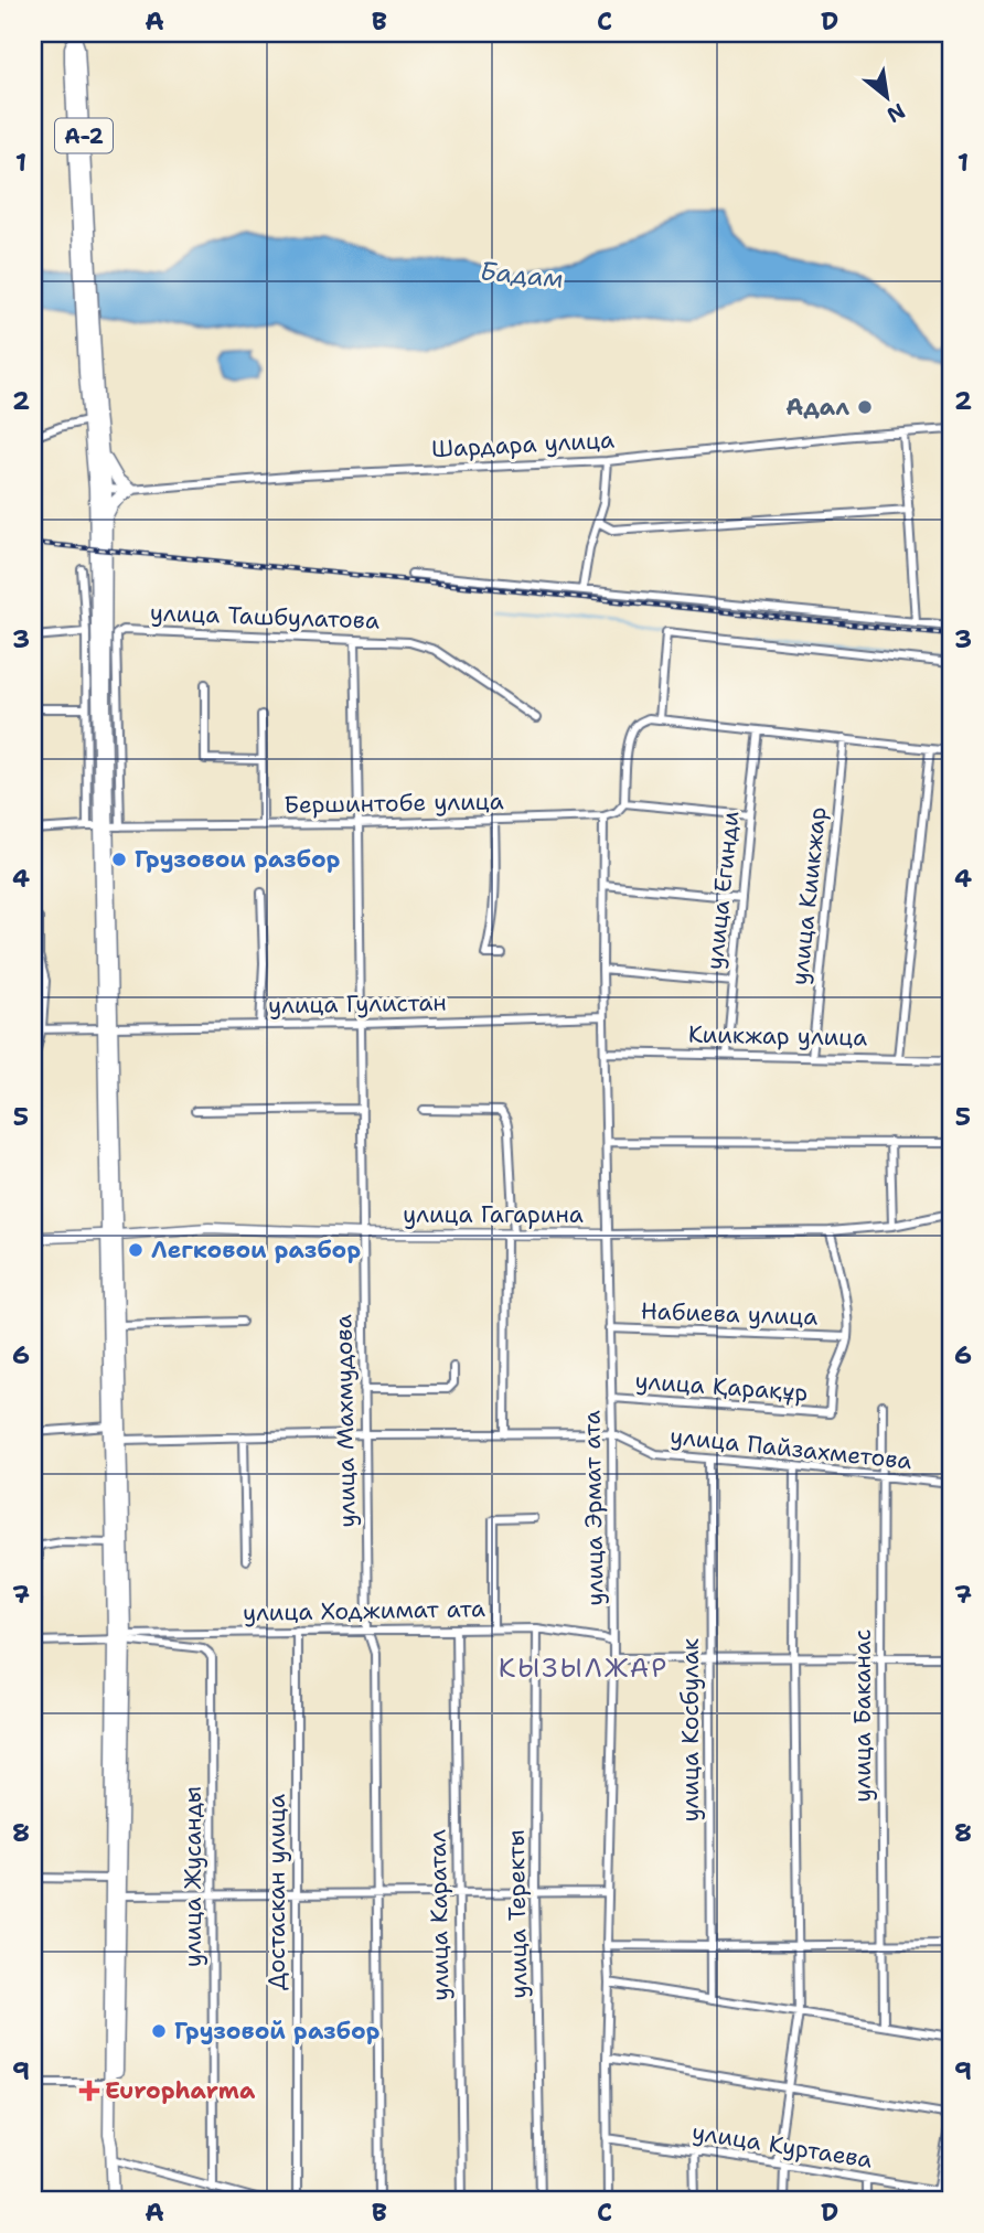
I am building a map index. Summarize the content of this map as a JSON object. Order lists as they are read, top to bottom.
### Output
{
  "streets": {
    "highway": ["A-2"],
    "main road": ["улица Гагарина"],
    "street": [
      "Шардара улица",
      "улица Ташбулатова",
      "Бершинтобе улица",
      "улица Егинди",
      "улица Киикжар",
      "улица Гулистан",
      "Киикжар улица",
      "Набиева улица",
      "улица Қарақұр",
      "улица Махмудова",
      "улица Пайзахметова",
      "улица Эрмат ата",
      "улица Ходжимат ата",
      "улица Баканас",
      "улица Косбулак",
      "улица Жусанды",
      "Достаскан улица",
      "улица Теректы",
      "улица Каратал",
      "улица Куртаева"
    ]
  },
  "crossings": [
    ["A-2", "Шардара улица"],
    ["A-2", "улица Ташбулатова"],
    ["A-2", "Бершинтобе улица"],
    ["A-2", "улица Гулистан"],
    ["A-2", "улица Гагарина"],
    ["A-2", "улица Пайзахметова"],
    ["A-2", "улица Ходжимат ата"],
    ["A-2", "улица Жусанды"],
    ["улица Ташбулатова", "Бершинтобе улица"],
    ["улица Ташбулатова", "улица Махмудова"],
    ["Бершинтобе улица", "улица Махмудова"],
    ["Бершинтобе улица", "улица Эрмат ата"],
    ["улица Егинди", "Киикжар улица"],
    ["улица Егинди", "улица Эрмат ата"],
    ["улица Киикжар", "Киикжар улица"],
    ["улица Гулистан", "улица Махмудова"],
    ["улица Гулистан", "улица Эрмат ата"],
    ["Киикжар улица", "улица Эрмат ата"],
    ["улица Гагарина", "улица Махмудова"],
    ["улица Гагарина", "улица Эрмат ата"],
    ["Набиева улица", "улица Қарақұр"],
    ["Набиева улица", "улица Эрмат ата"],
    ["улица Қарақұр", "улица Эрмат ата"],
    ["улица Махмудова", "улица Пайзахметова"],
    ["улица Махмудова", "улица Ходжимат ата"],
    ["улица Пайзахметова", "улица Эрмат ата"],
    ["улица Пайзахметова", "улица Баканас"],
    ["улица Пайзахметова", "улица Косбулак"],
    ["улица Эрмат ата", "улица Ходжимат ата"],
    ["улица Эрмат ата", "улица Куртаева"],
    ["улица Ходжимат ата", "улица Жусанды"],
    ["улица Ходжимат ата", "Достаскан улица"],
    ["улица Ходжимат ата", "улица Теректы"],
    ["улица Ходжимат ата", "улица Каратал"]
  ],
  "districts": ["КЫЗЫЛЖАР"],
  "water": ["Бадам"],
  "places": {
    "other": [
      "Адал",
      "Грузовои разбор",
      "Легковои разбор",
      "Грузовой разбор"
    ],
    "health": ["Europharma"]
  },
  "north": "bottom right",
  "grid": {
    "columns": [
      "A",
      "B",
      "C",
      "D"
    ],
    "rows": [
      "1",
      "2",
      "3",
      "4",
      "5",
      "6",
      "7",
      "8",
      "9"
    ]
  }
}
